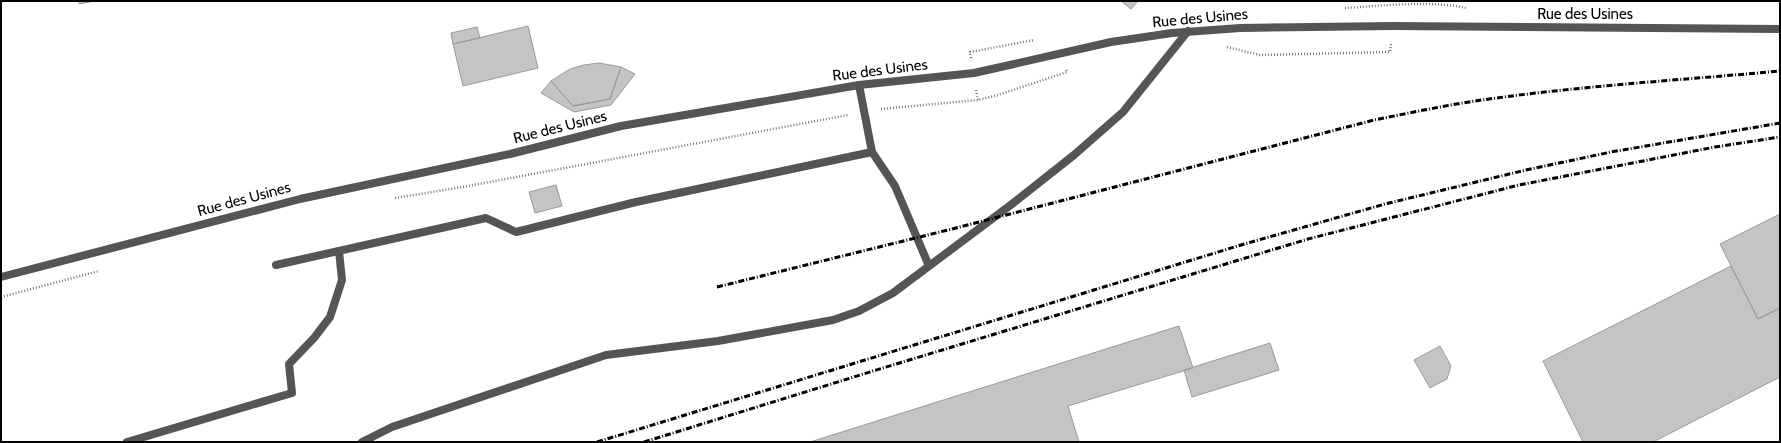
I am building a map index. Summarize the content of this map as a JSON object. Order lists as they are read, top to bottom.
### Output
{
  "streets": {
    "street": ["Rue des Usines"]
  }
}
